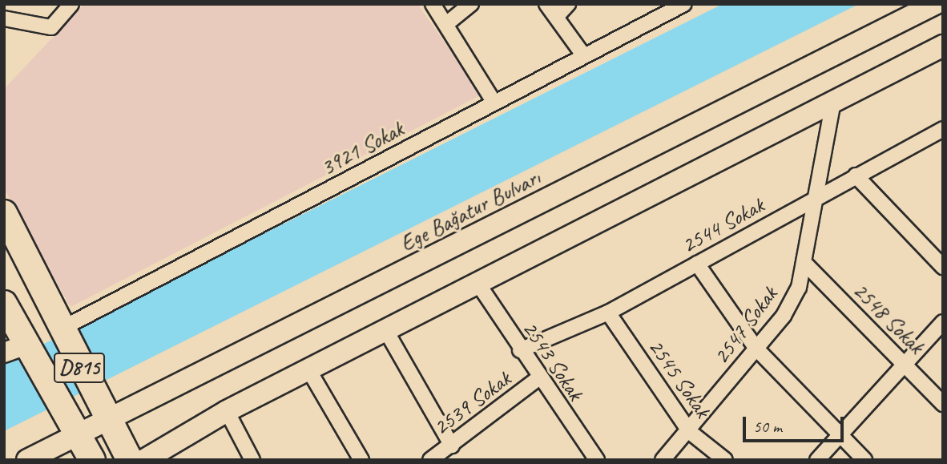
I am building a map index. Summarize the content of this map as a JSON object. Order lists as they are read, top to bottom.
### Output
{
  "streets": {
    "highway": ["D815"],
    "main road": ["Ege Bağatur Bulvarı"],
    "street": [
      "3921 Sokak",
      "2544 Sokak",
      "2548 Sokak",
      "2547 Sokak",
      "2543 Sokak",
      "2545 Sokak",
      "2539 Sokak"
    ]
  },
  "crossings": [
    ["3921 Sokak", "D815"],
    ["Ege Bağatur Bulvarı", "D815"],
    ["2544 Sokak", "2547 Sokak"],
    ["2544 Sokak", "2543 Sokak"],
    ["2544 Sokak", "2545 Sokak"],
    ["2548 Sokak", "2547 Sokak"],
    ["2547 Sokak", "2545 Sokak"],
    ["2543 Sokak", "2539 Sokak"]
  ],
  "scale_bar": "50 m"
}
